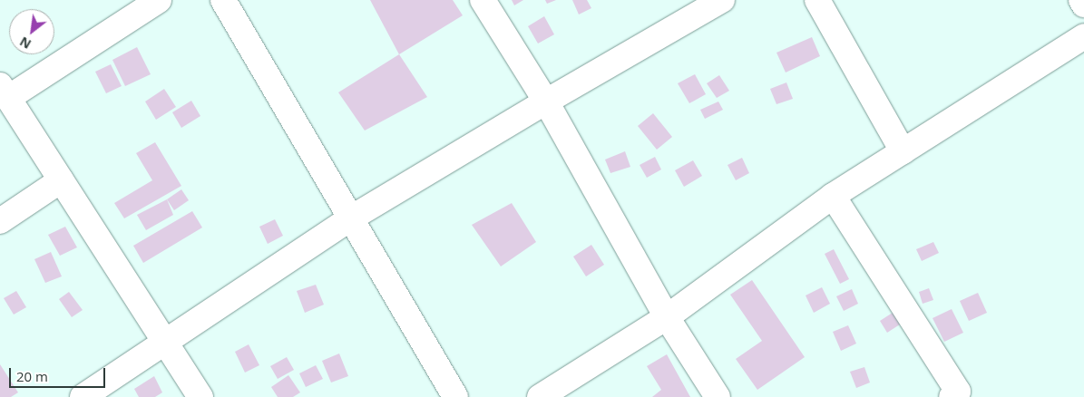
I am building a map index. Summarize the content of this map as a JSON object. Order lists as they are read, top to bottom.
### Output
{
  "scale_bar": "20 m",
  "north": "bottom left"
}
